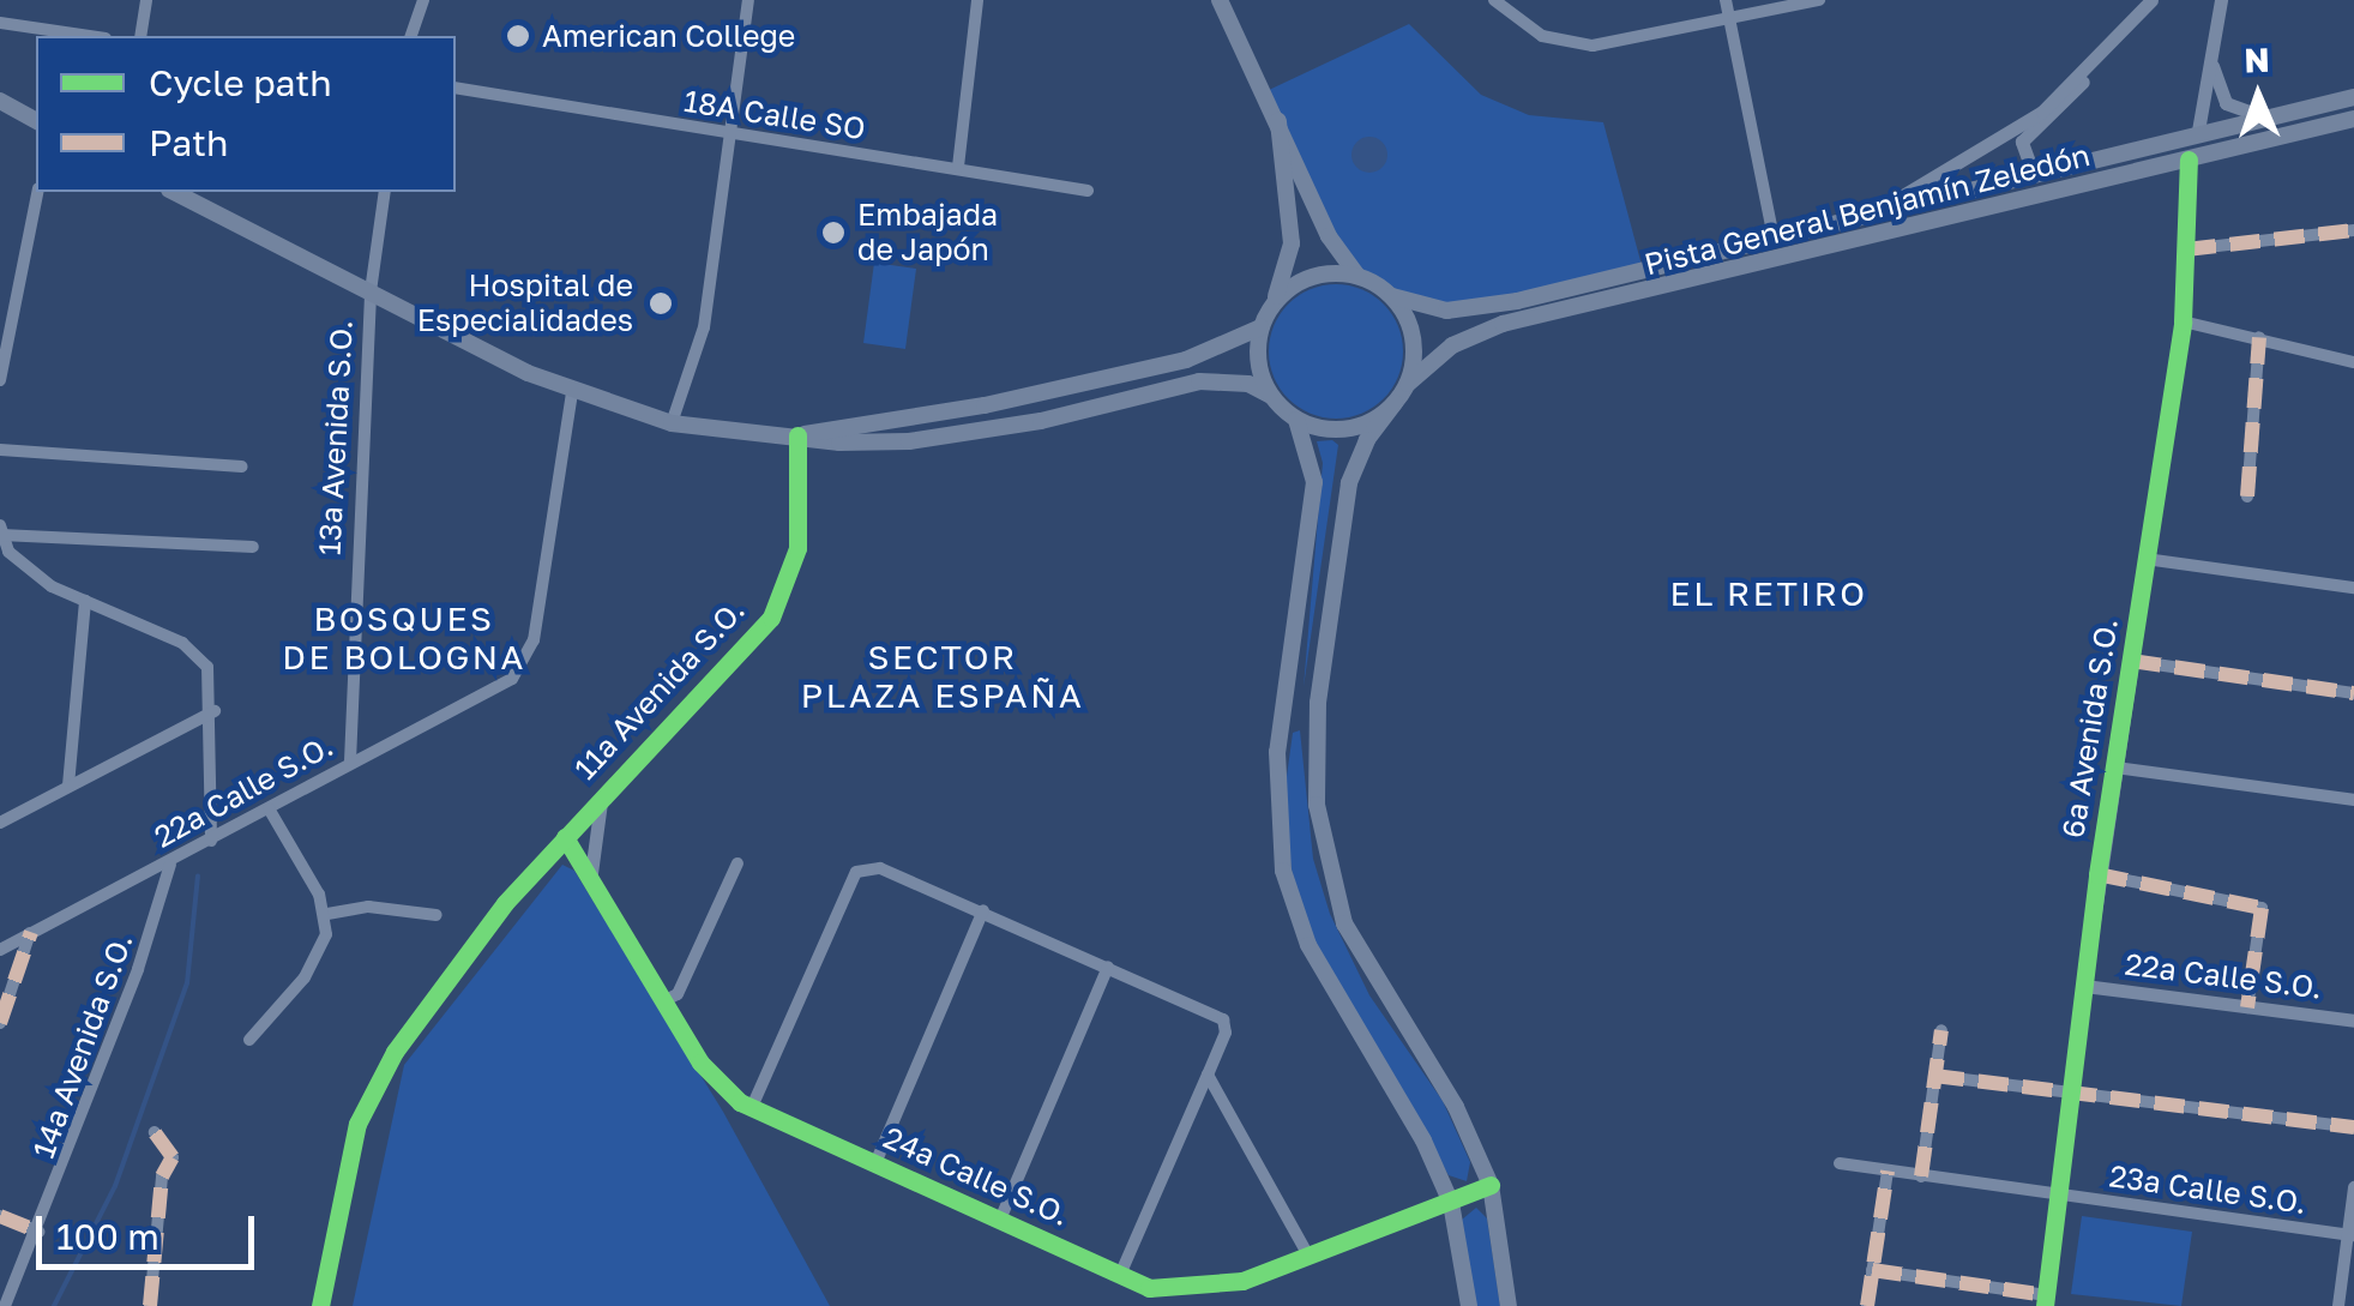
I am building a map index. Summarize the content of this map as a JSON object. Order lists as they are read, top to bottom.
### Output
{
  "streets": {
    "main road": ["Pista General Benjamín Zeledón"],
    "street": [
      "18A Calle SO",
      "13a Avenida S.O.",
      "11a Avenida S.O.",
      "6a Avenida S.O.",
      "22a Calle S.O.",
      "14a Avenida S.O.",
      "24a Calle S.O.",
      "23a Calle S.O."
    ]
  },
  "crossings": [
    ["Pista General Benjamín Zeledón", "6a Avenida S.O."],
    ["13a Avenida S.O.", "22a Calle S.O."],
    ["11a Avenida S.O.", "24a Calle S.O."],
    ["6a Avenida S.O.", "22a Calle S.O."],
    ["6a Avenida S.O.", "23a Calle S.O."],
    ["22a Calle S.O.", "14a Avenida S.O."]
  ],
  "districts": ["EL RETIRO", "BOSQUES DE BOLOGNA", "SECTOR PLAZA ESPAÑA"],
  "places": ["American College", "Embajada de Japón", "Hospital de Especialidades"],
  "legend": ["Cycle path", "Path"],
  "scale_bar": "100 m",
  "north": "top"
}
